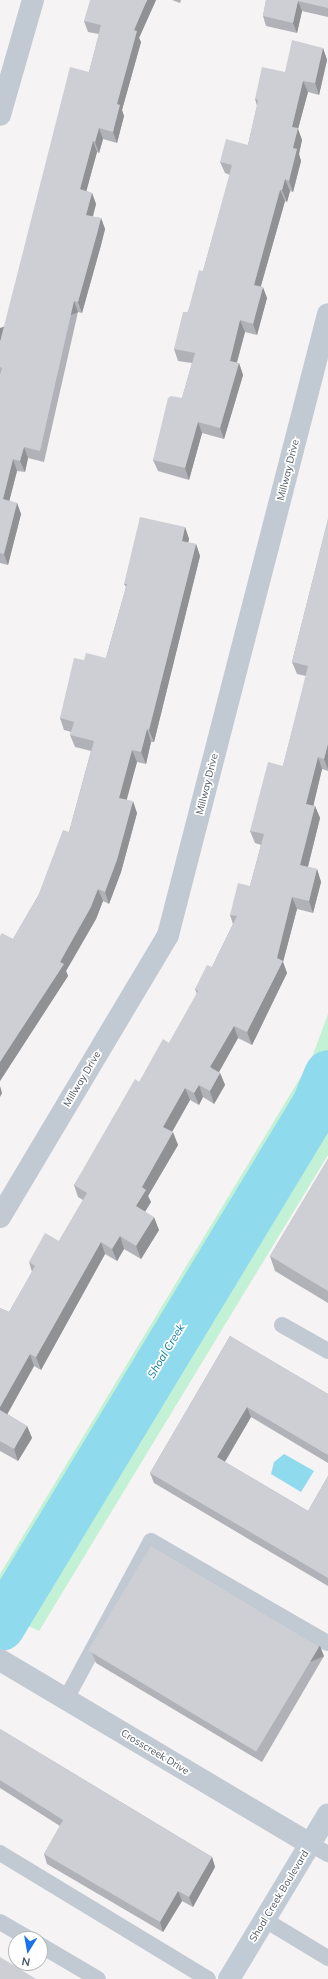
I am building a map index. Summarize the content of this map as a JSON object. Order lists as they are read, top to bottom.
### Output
{
  "streets": {
    "street": ["Millway Drive", "Crosscreek Drive", "Shoal Creek Boulevard"]
  },
  "crossings": [
    ["Crosscreek Drive", "Shoal Creek Boulevard"]
  ],
  "water": ["Shoal Creek"],
  "north": "bottom"
}
